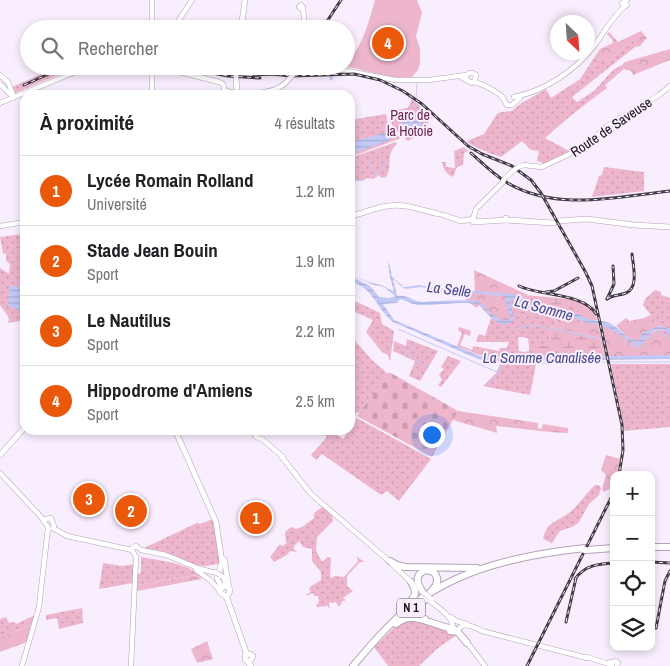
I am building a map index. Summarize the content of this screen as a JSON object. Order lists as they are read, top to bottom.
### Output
{
  "streets": {
    "highway": ["N 1"],
    "main road": ["Route de Saveuse"]
  },
  "water": ["La Selle", "La Somme", "La Somme Canalisée"],
  "parks": ["Parc de la Hotoie"],
  "north": "bottom right",
  "page": {
    "search": "Rechercher",
    "pins": [
      "4",
      "3",
      "2",
      "1"
    ],
    "heading": ["À proximité", "4 résultats"],
    "list": [
      {
        "mark": "1",
        "name": "Lycée Romain Rolland",
        "note": "Université",
        "value": "1.2 km"
      },
      {
        "mark": "2",
        "name": "Stade Jean Bouin",
        "note": "Sport",
        "value": "1.9 km"
      },
      {
        "mark": "3",
        "name": "Le Nautilus",
        "note": "Sport",
        "value": "2.2 km"
      },
      {
        "mark": "4",
        "name": "Hippodrome d'Amiens",
        "note": "Sport",
        "value": "2.5 km"
      }
    ],
    "map_buttons": ["+", "−"]
  }
}
